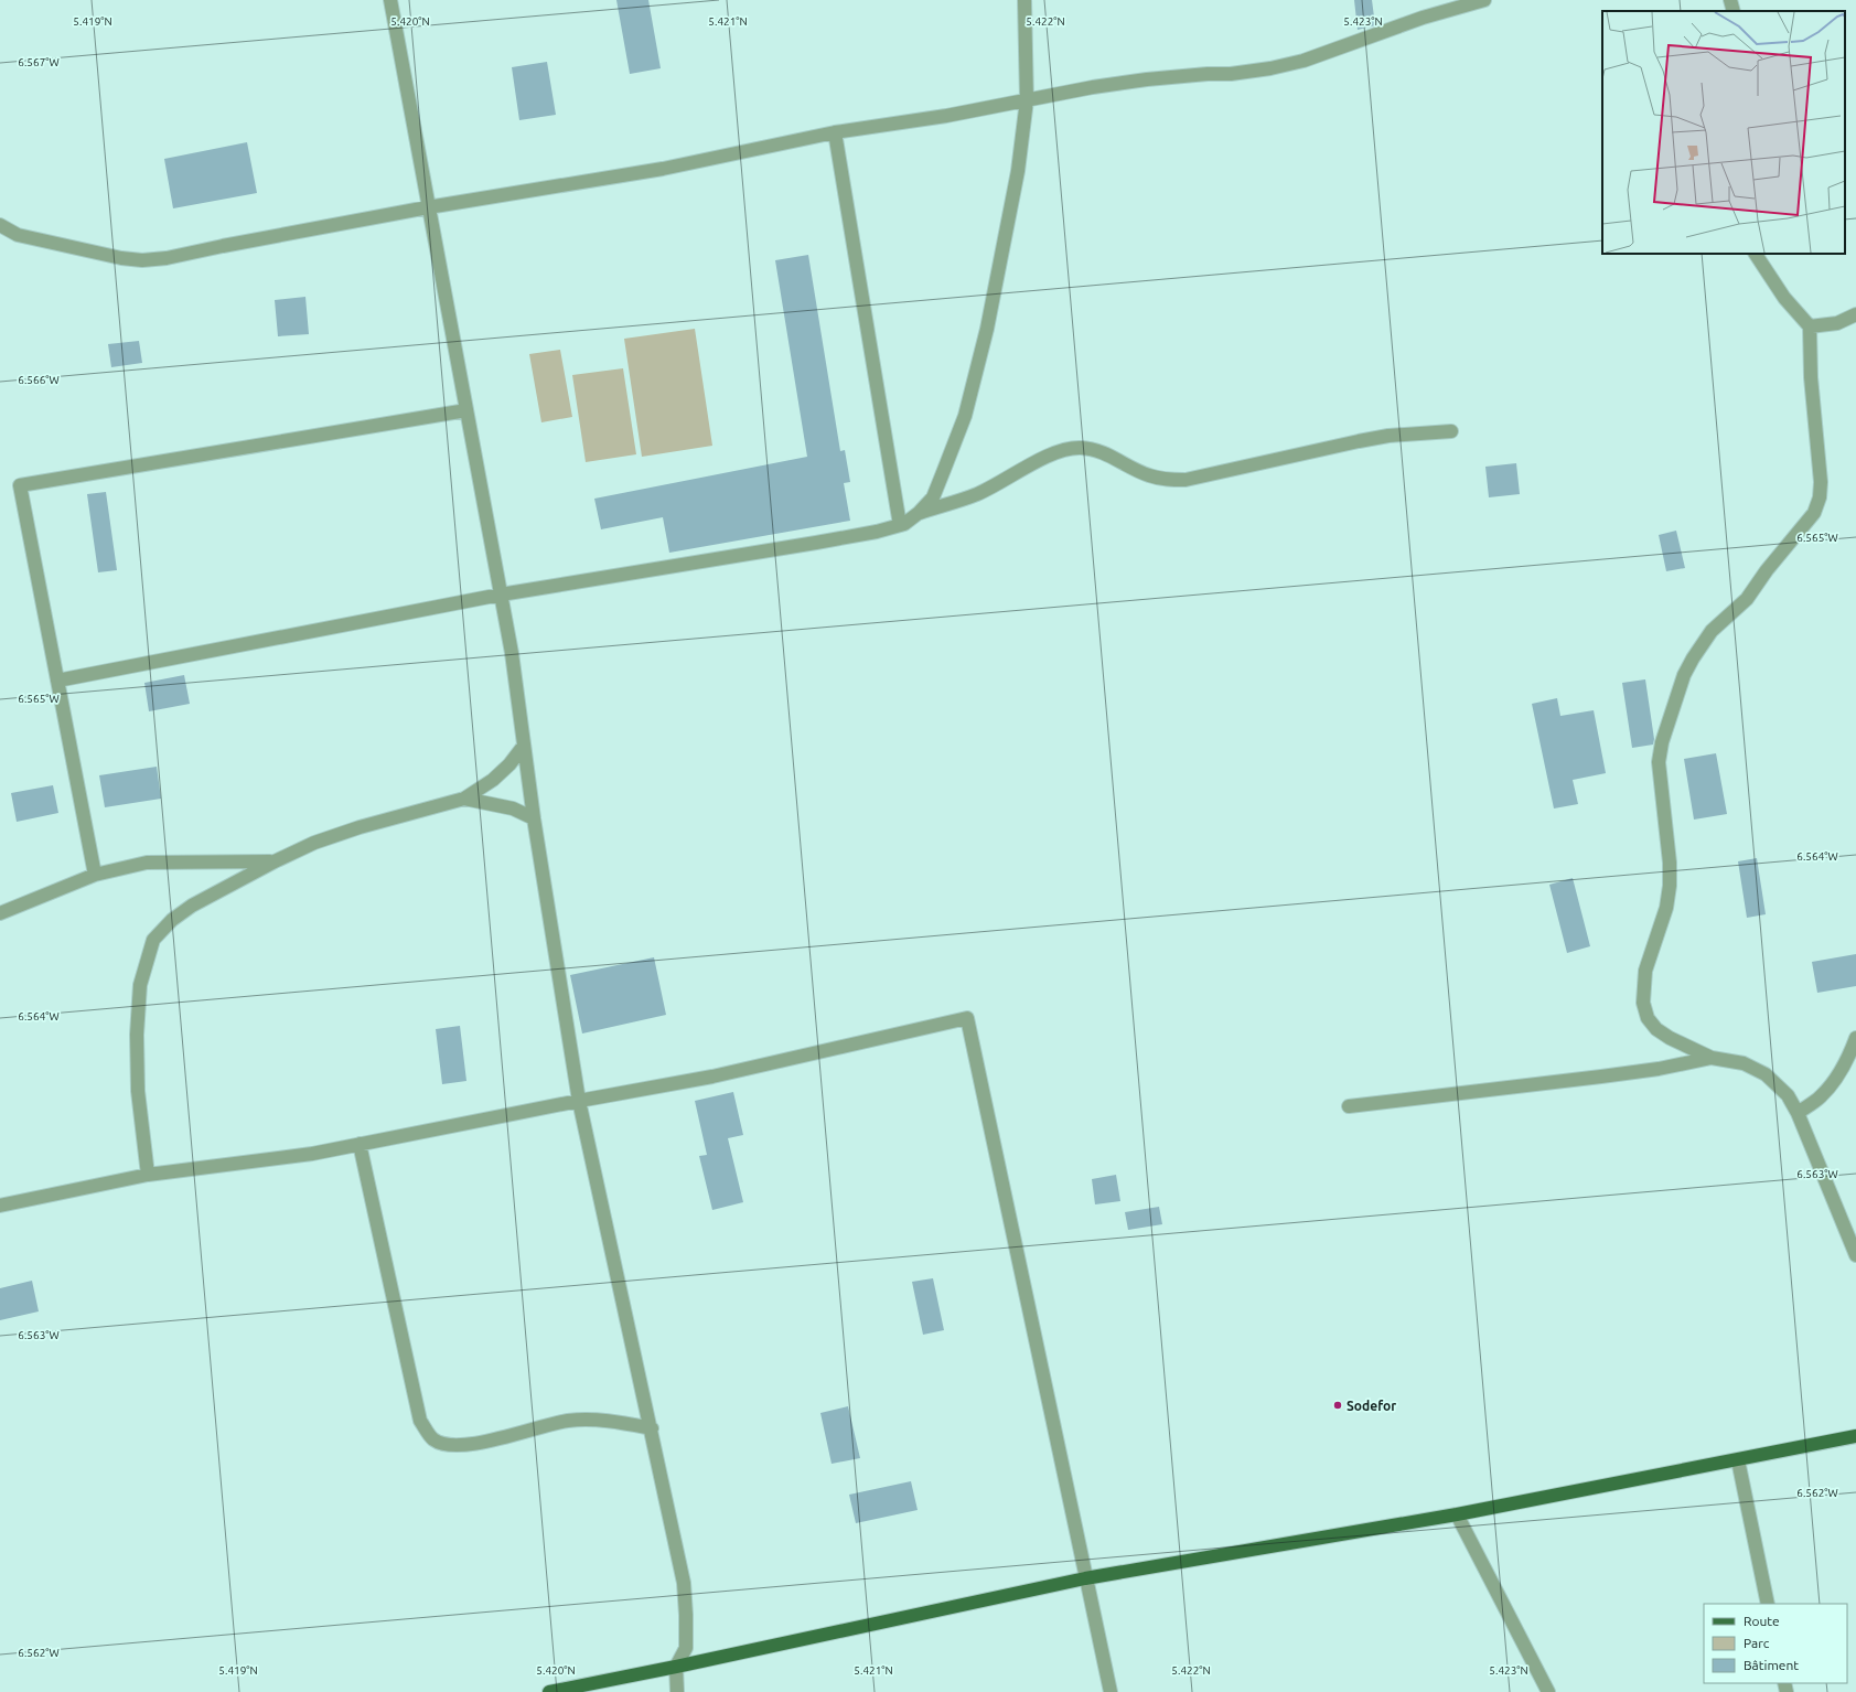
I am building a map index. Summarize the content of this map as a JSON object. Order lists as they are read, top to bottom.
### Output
{
  "places": ["Sodefor"],
  "legend": ["Route", "Parc", "Bâtiment"],
  "coordinates": [
    "5.419°N",
    "5.420°N",
    "5.421°N",
    "5.422°N",
    "5.423°N",
    "6.567°W",
    "6.566°W",
    "6.565°W",
    "6.564°W",
    "6.563°W",
    "6.562°W"
  ]
}
